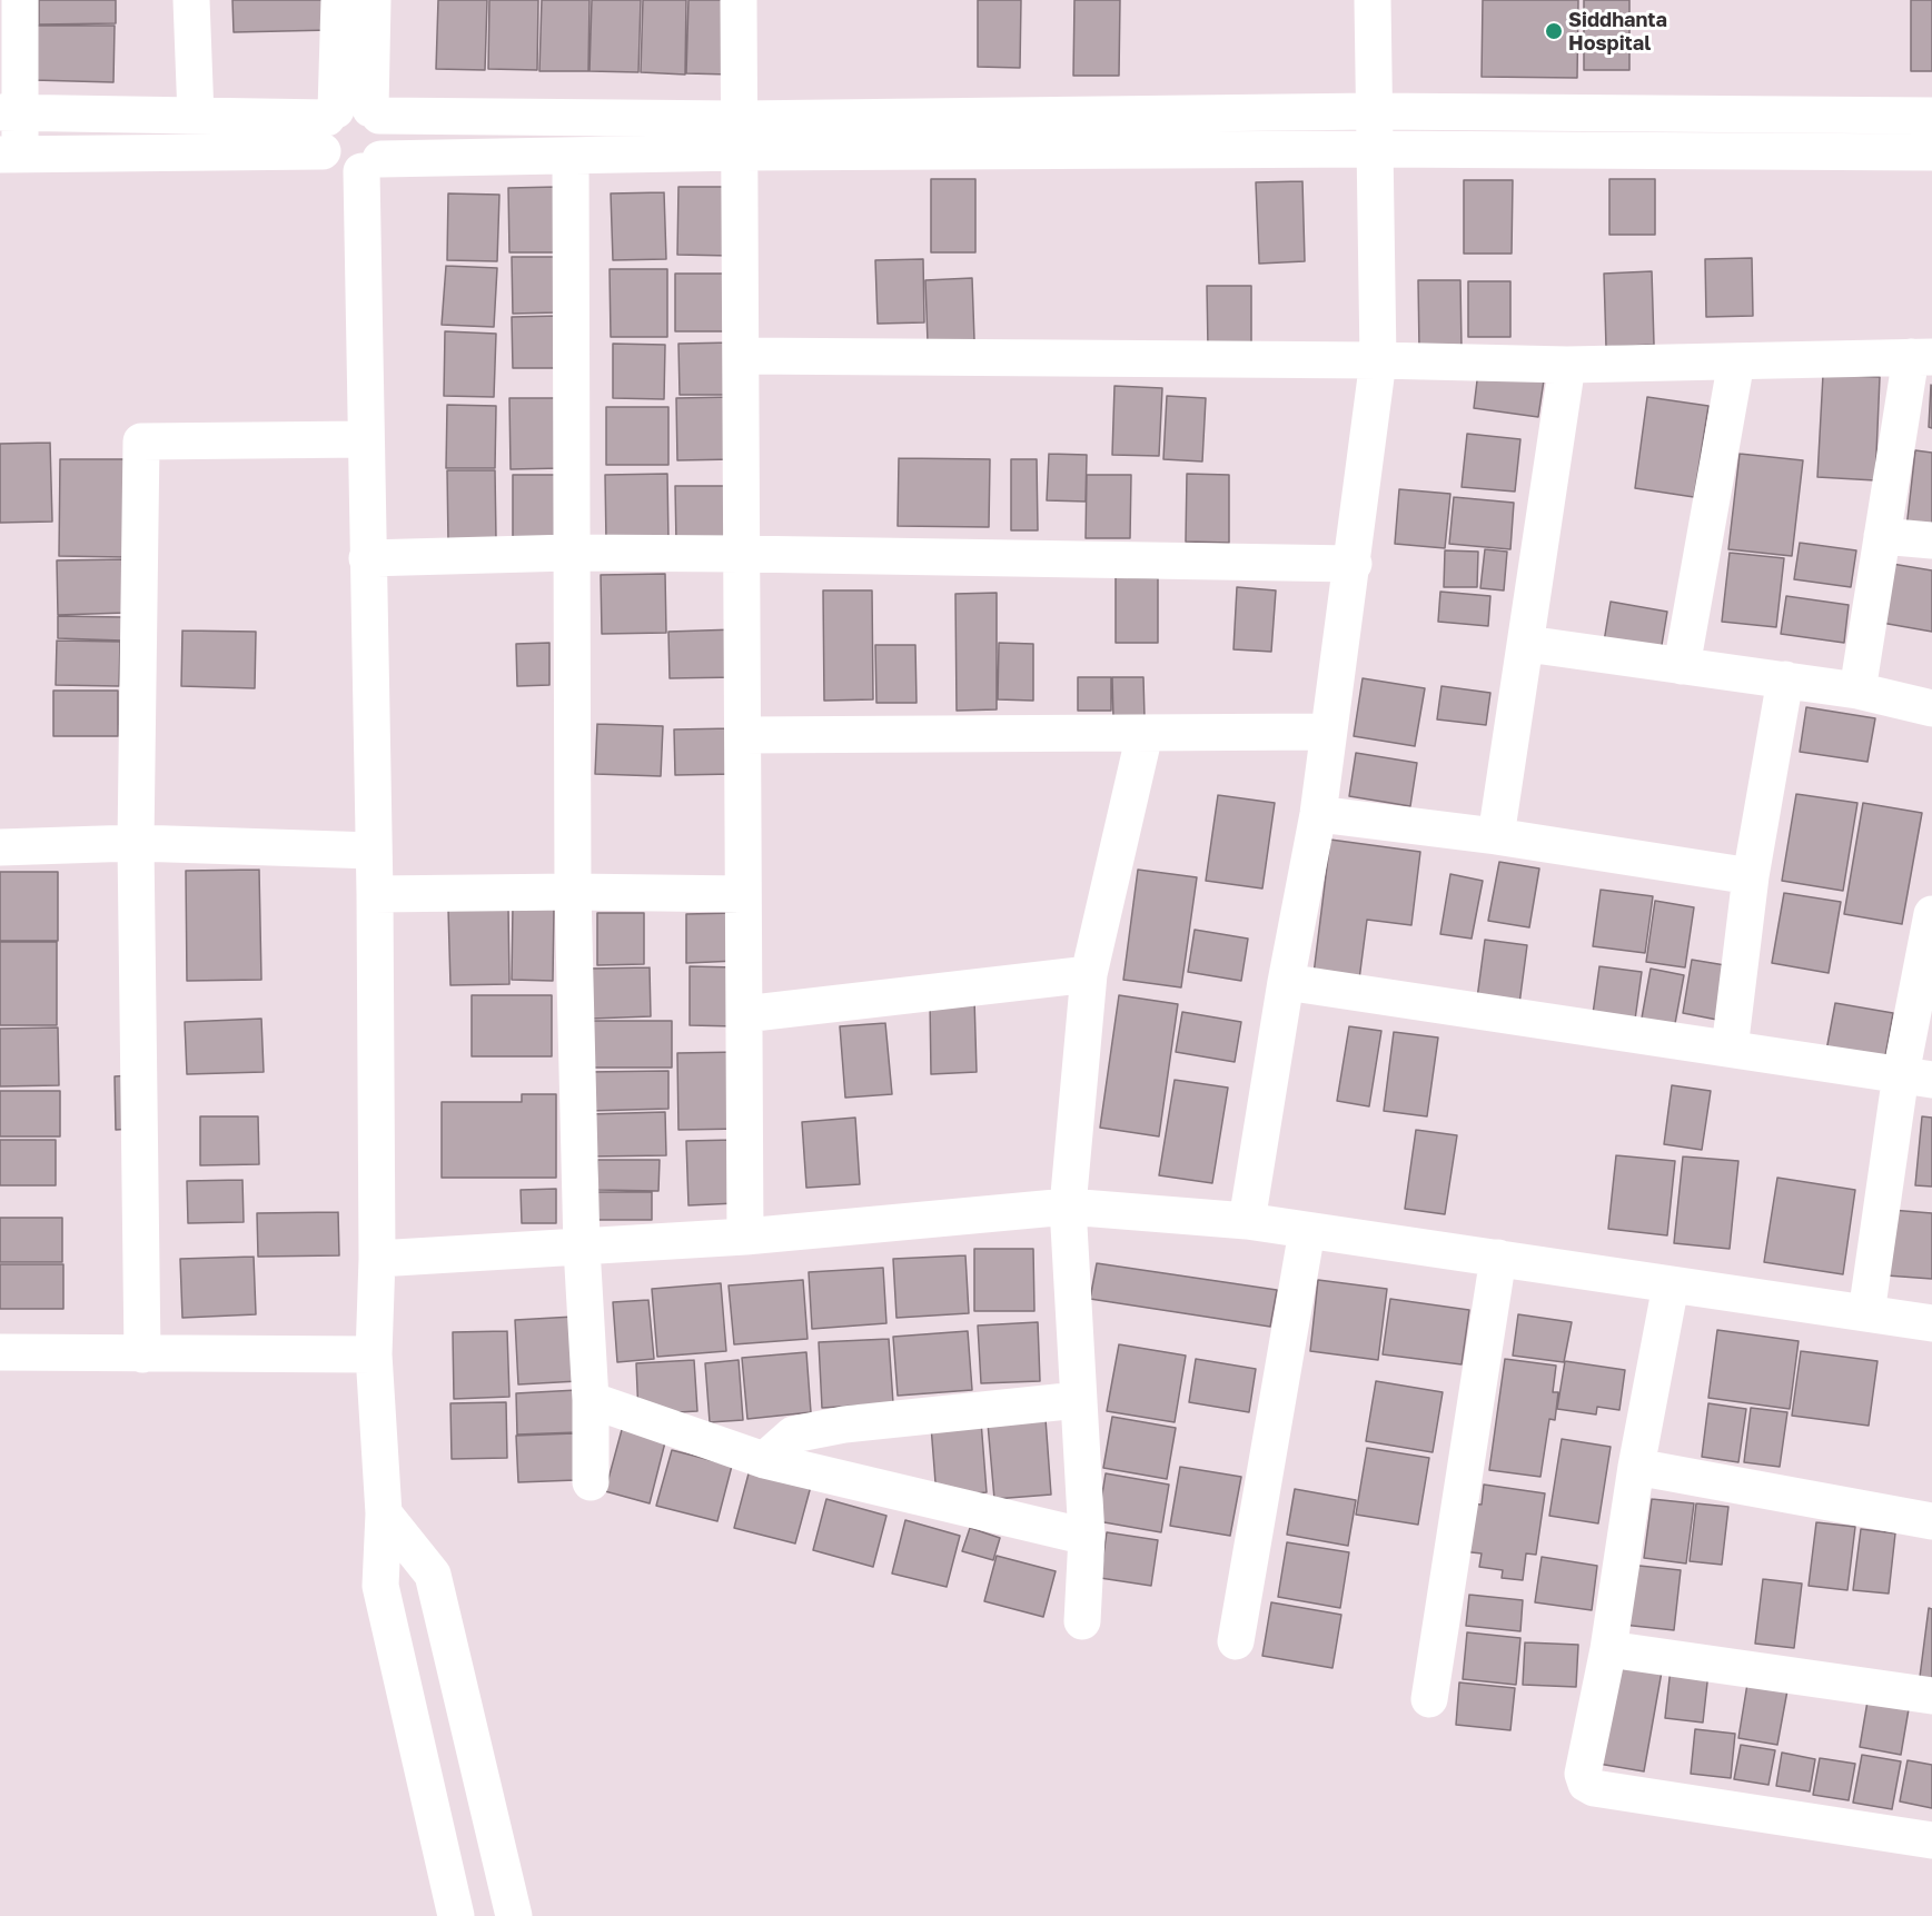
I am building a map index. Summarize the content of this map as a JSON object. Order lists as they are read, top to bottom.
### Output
{
  "places": ["Siddhanta Hospital"]
}
